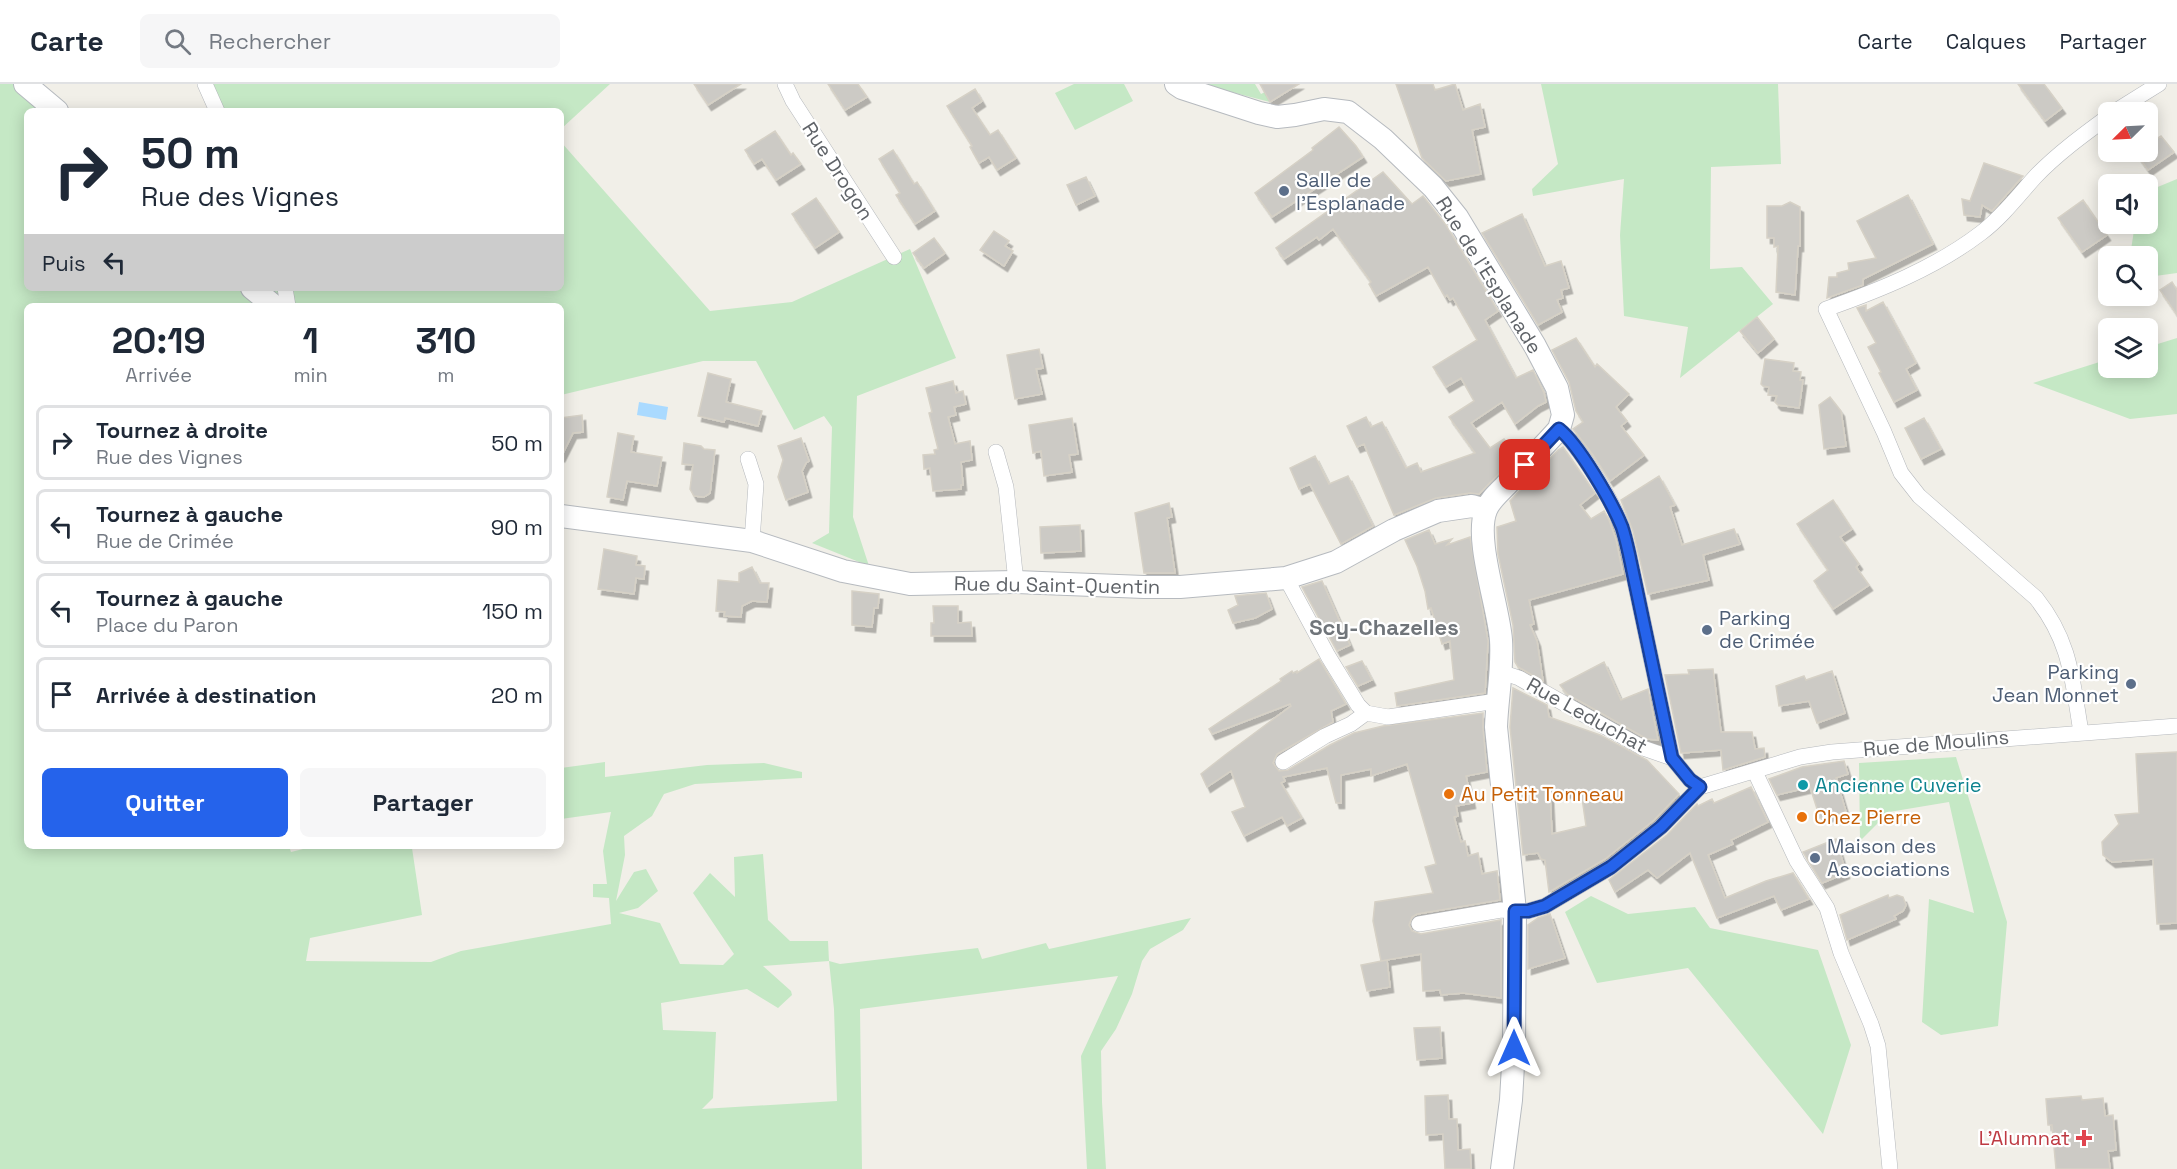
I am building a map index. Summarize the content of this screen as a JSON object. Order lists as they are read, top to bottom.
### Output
{
  "streets": {
    "street": [
      "Rue Drogon",
      "Rue de l'Esplanade",
      "Rue du Saint-Quentin",
      "Rue Leduchat",
      "Rue de Moulins"
    ]
  },
  "districts": ["Scy-Chazelles"],
  "places": {
    "other": [
      "Salle de l'Esplanade",
      "Parking de Crimée",
      "Parking Jean Monnet",
      "Ancienne Cuverie",
      "Au Petit Tonneau",
      "Chez Pierre",
      "Maison des Associations"
    ],
    "health": ["L'Alumnat"]
  },
  "north": "bottom left",
  "page": {
    "header": "Carte",
    "search": "Rechercher",
    "nav": ["Carte", "Calques", "Partager"],
    "turn": ["50 m", "Rue des Vignes"],
    "then": "Puis",
    "eta": [
      "20:19",
      "Arrivée",
      "1",
      "min",
      "310",
      "m"
    ],
    "list": [
      {
        "name": "Tournez à droite",
        "note": "Rue des Vignes",
        "value": "50 m"
      },
      {
        "name": "Tournez à gauche",
        "note": "Rue de Crimée",
        "value": "90 m"
      },
      {
        "name": "Tournez à gauche",
        "note": "Place du Paron",
        "value": "150 m"
      },
      {
        "name": "Arrivée à destination",
        "value": "20 m"
      }
    ],
    "buttons": ["Quitter", "Partager"]
  }
}
